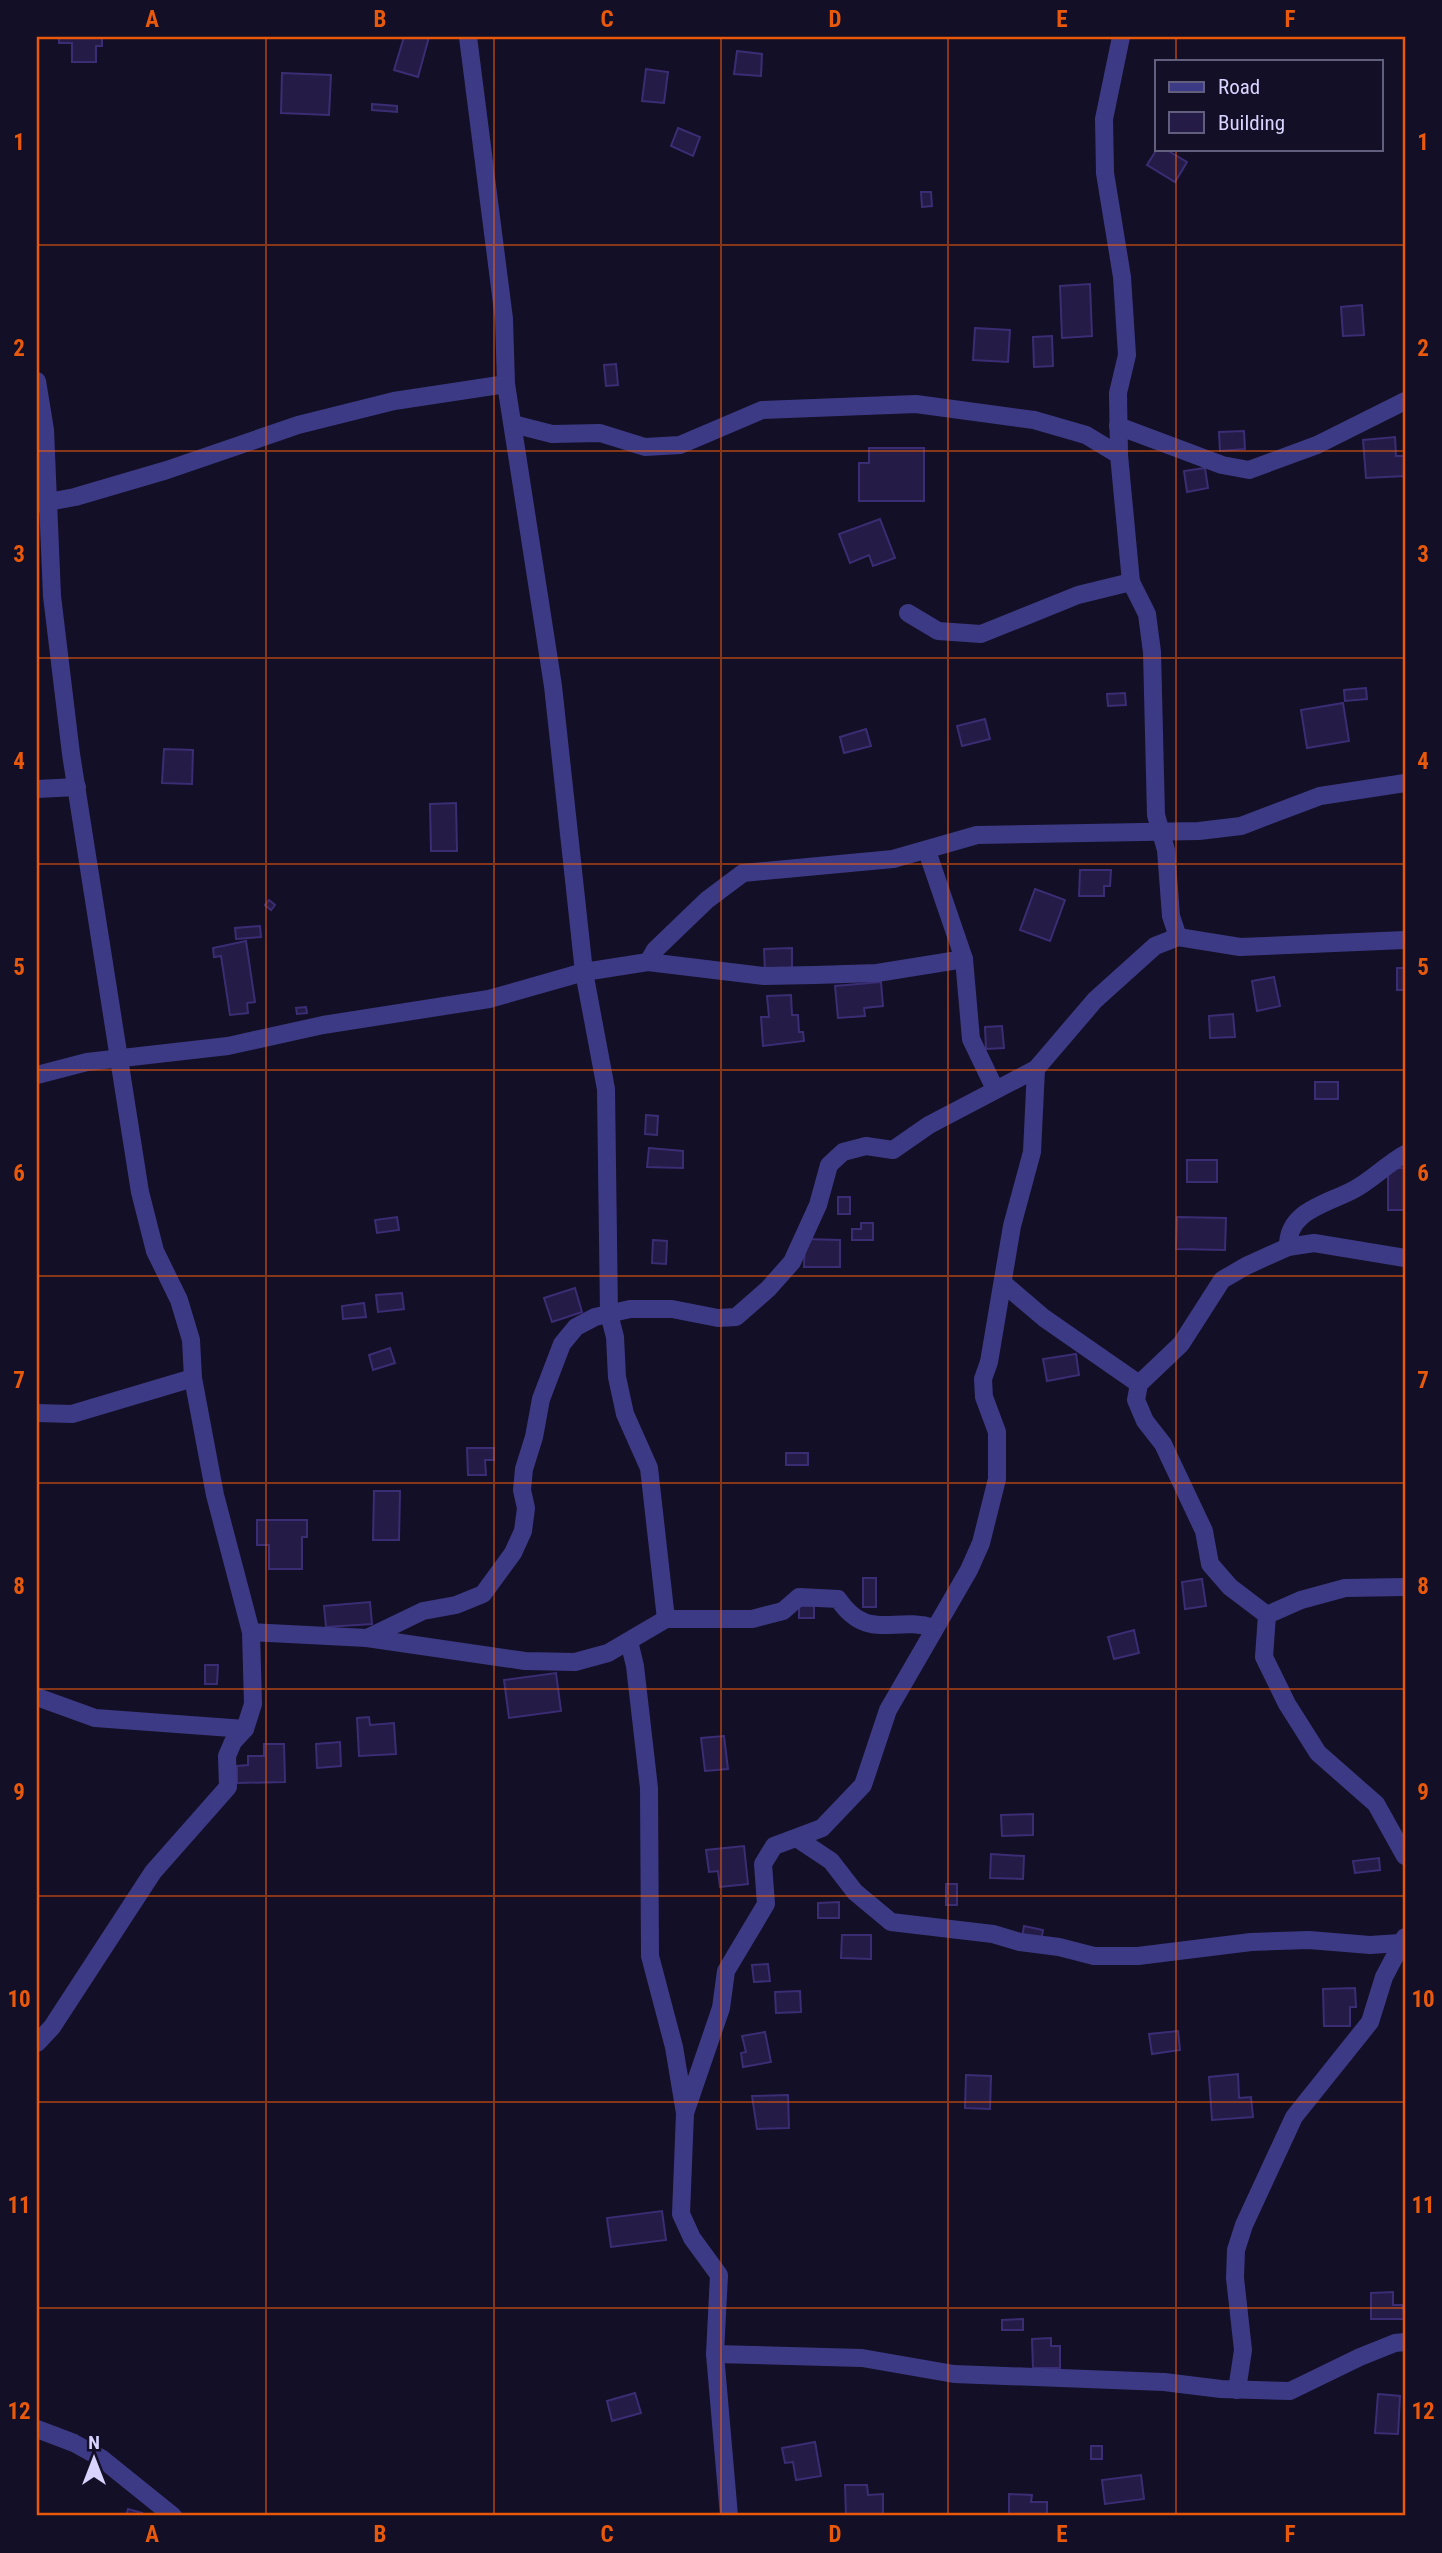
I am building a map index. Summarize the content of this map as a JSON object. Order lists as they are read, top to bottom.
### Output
{
  "legend": ["Road", "Building"],
  "north": "top",
  "grid": {
    "columns": [
      "A",
      "B",
      "C",
      "D",
      "E",
      "F"
    ],
    "rows": [
      "1",
      "2",
      "3",
      "4",
      "5",
      "6",
      "7",
      "8",
      "9",
      "10",
      "11",
      "12"
    ]
  }
}
